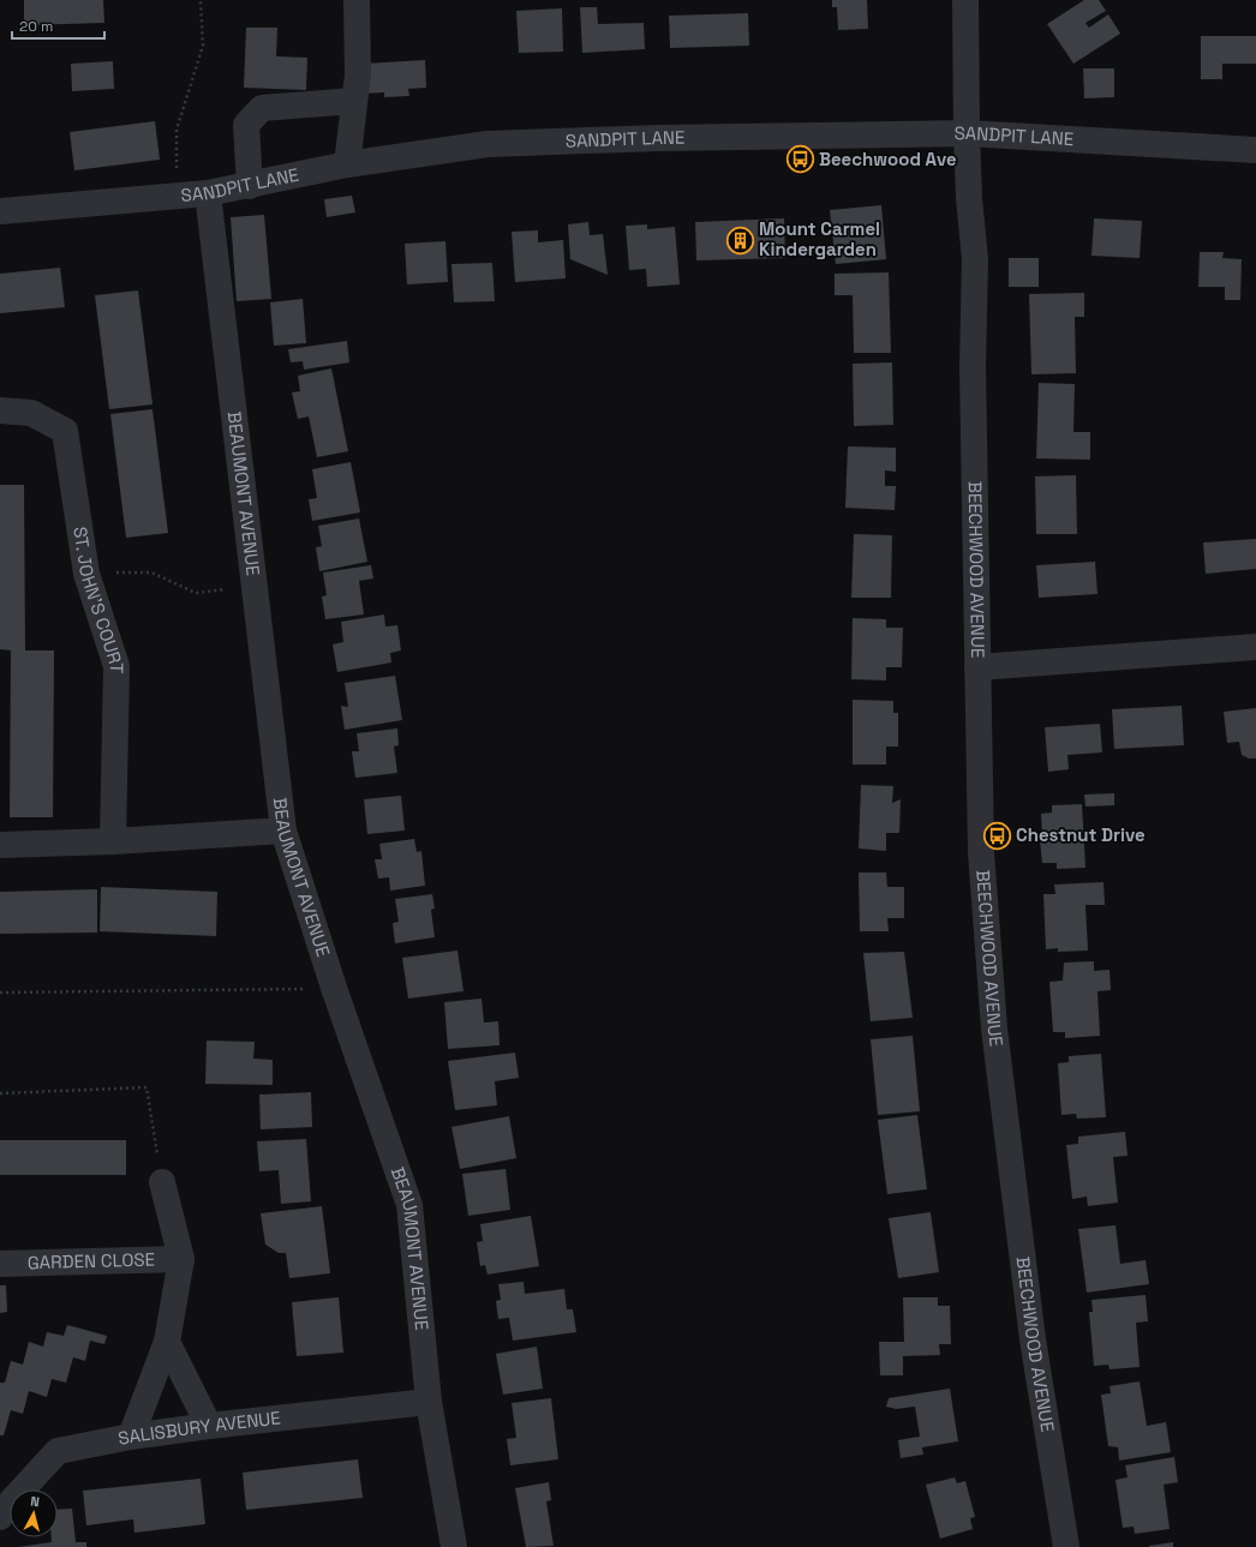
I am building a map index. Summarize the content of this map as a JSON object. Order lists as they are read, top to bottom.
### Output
{
  "streets": {
    "street": [
      "SANDPIT LANE",
      "BEAUMONT AVENUE",
      "BEECHWOOD AVENUE",
      "ST. JOHN'S COURT",
      "GARDEN CLOSE",
      "SALISBURY AVENUE"
    ]
  },
  "crossings": [
    ["SANDPIT LANE", "BEAUMONT AVENUE"],
    ["SANDPIT LANE", "BEECHWOOD AVENUE"],
    ["BEAUMONT AVENUE", "SALISBURY AVENUE"],
    ["GARDEN CLOSE", "SALISBURY AVENUE"]
  ],
  "places": {
    "bus stop": ["Beechwood Ave", "Chestnut Drive"],
    "building": ["Mount Carmel Kindergarden"]
  },
  "scale_bar": "20 m",
  "north": "top"
}
